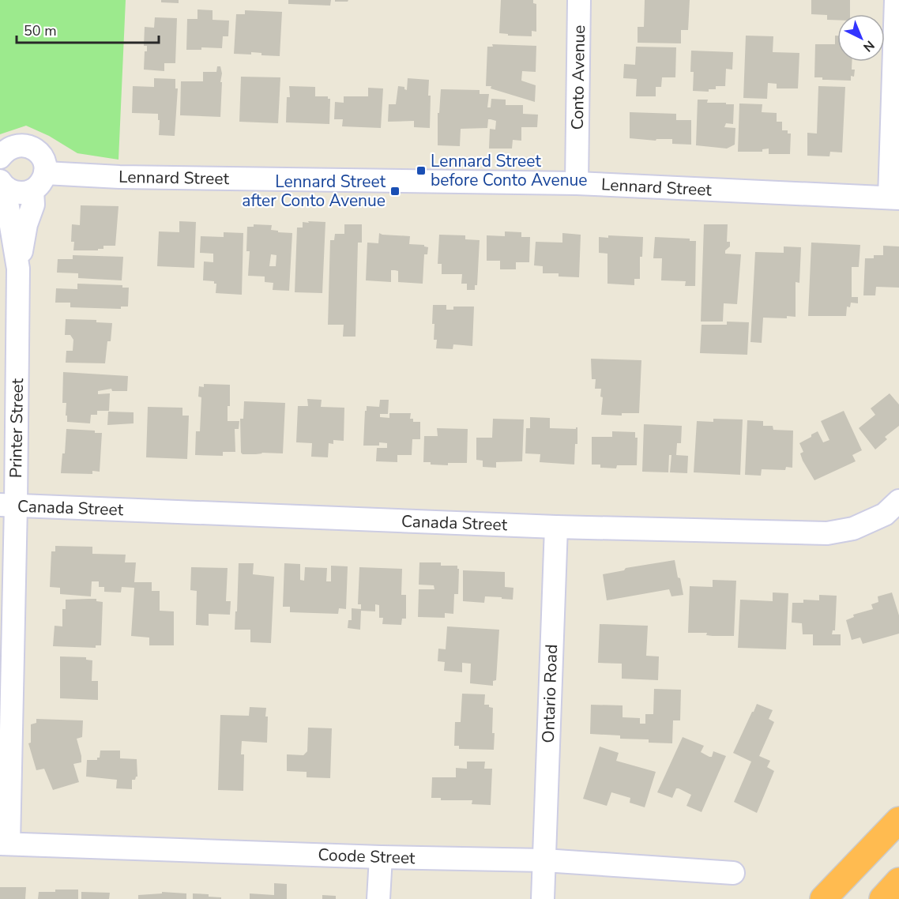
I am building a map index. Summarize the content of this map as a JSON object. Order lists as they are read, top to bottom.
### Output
{
  "streets": {
    "street": [
      "Conto Avenue",
      "Lennard Street",
      "Printer Street",
      "Canada Street",
      "Ontario Road",
      "Coode Street"
    ]
  },
  "crossings": [
    ["Conto Avenue", "Lennard Street"],
    ["Lennard Street", "Printer Street"],
    ["Printer Street", "Canada Street"],
    ["Printer Street", "Coode Street"],
    ["Canada Street", "Ontario Road"],
    ["Ontario Road", "Coode Street"]
  ],
  "places": {
    "transit": ["Lennard Street before Conto Avenue", "Lennard Street after Conto Avenue"]
  },
  "scale_bar": "50 m",
  "north": "bottom right"
}
